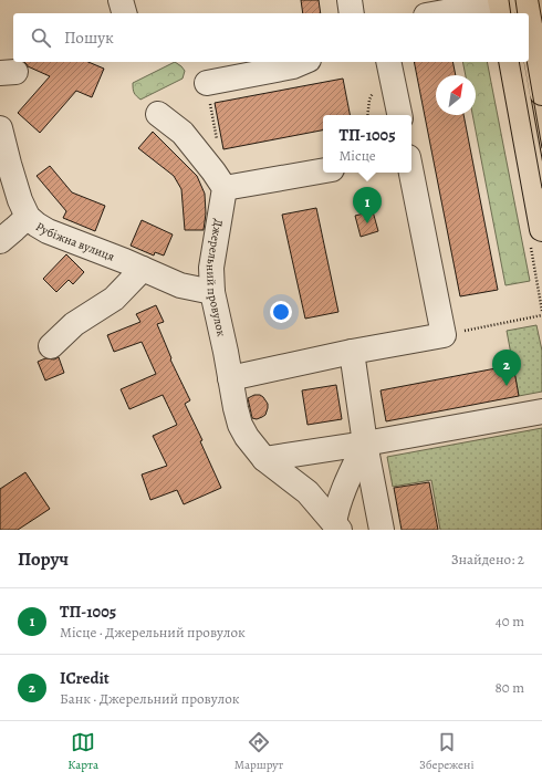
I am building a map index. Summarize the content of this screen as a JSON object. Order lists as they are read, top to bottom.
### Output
{
  "streets": {
    "street": ["Рубіжна вулиця", "Джерельний провулок"]
  },
  "crossings": [
    ["Рубіжна вулиця", "Джерельний провулок"]
  ],
  "north": "top right",
  "page": {
    "search": "Пошук",
    "popup": ["ТП-1005", "Місце"],
    "pins": ["1", "2"],
    "heading": ["Поруч", "Знайдено: 2"],
    "list": [
      {
        "mark": "1",
        "name": "ТП-1005",
        "note": "Місце · Джерельний провулок",
        "value": "40 m"
      },
      {
        "mark": "2",
        "name": "ICredit",
        "note": "Банк · Джерельний провулок",
        "value": "80 m"
      }
    ],
    "nav": ["Карта", "Маршрут", "Збережені"]
  }
}
